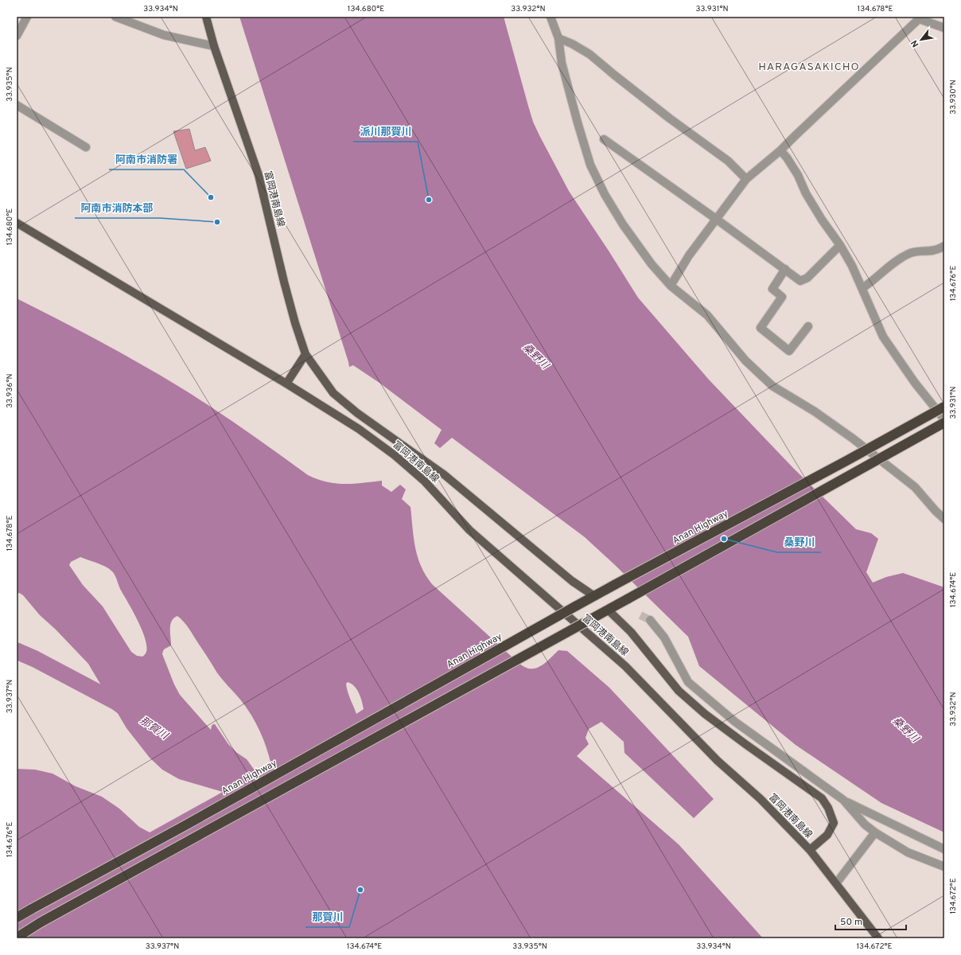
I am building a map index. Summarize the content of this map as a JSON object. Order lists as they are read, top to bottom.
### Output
{
  "streets": {
    "highway": ["Anan Highway"],
    "main road": ["富岡港南島線"]
  },
  "crossings": [
    ["富岡港南島線", "Anan Highway"]
  ],
  "districts": ["HARAGASAKICHO"],
  "water": ["桑野川", "那賀川"],
  "places": [
    "阿南市消防署",
    "派川那賀川",
    "阿南市消防本部",
    "桑野川",
    "那賀川"
  ],
  "scale_bar": "50 m",
  "north": "bottom left",
  "coordinates": [
    "33.934°N",
    "134.680°E",
    "33.932°N",
    "33.931°N",
    "134.678°E",
    "33.935°N",
    "33.930°N",
    "134.676°E",
    "33.936°N",
    "134.674°E",
    "33.937°N",
    "134.672°E"
  ]
}
